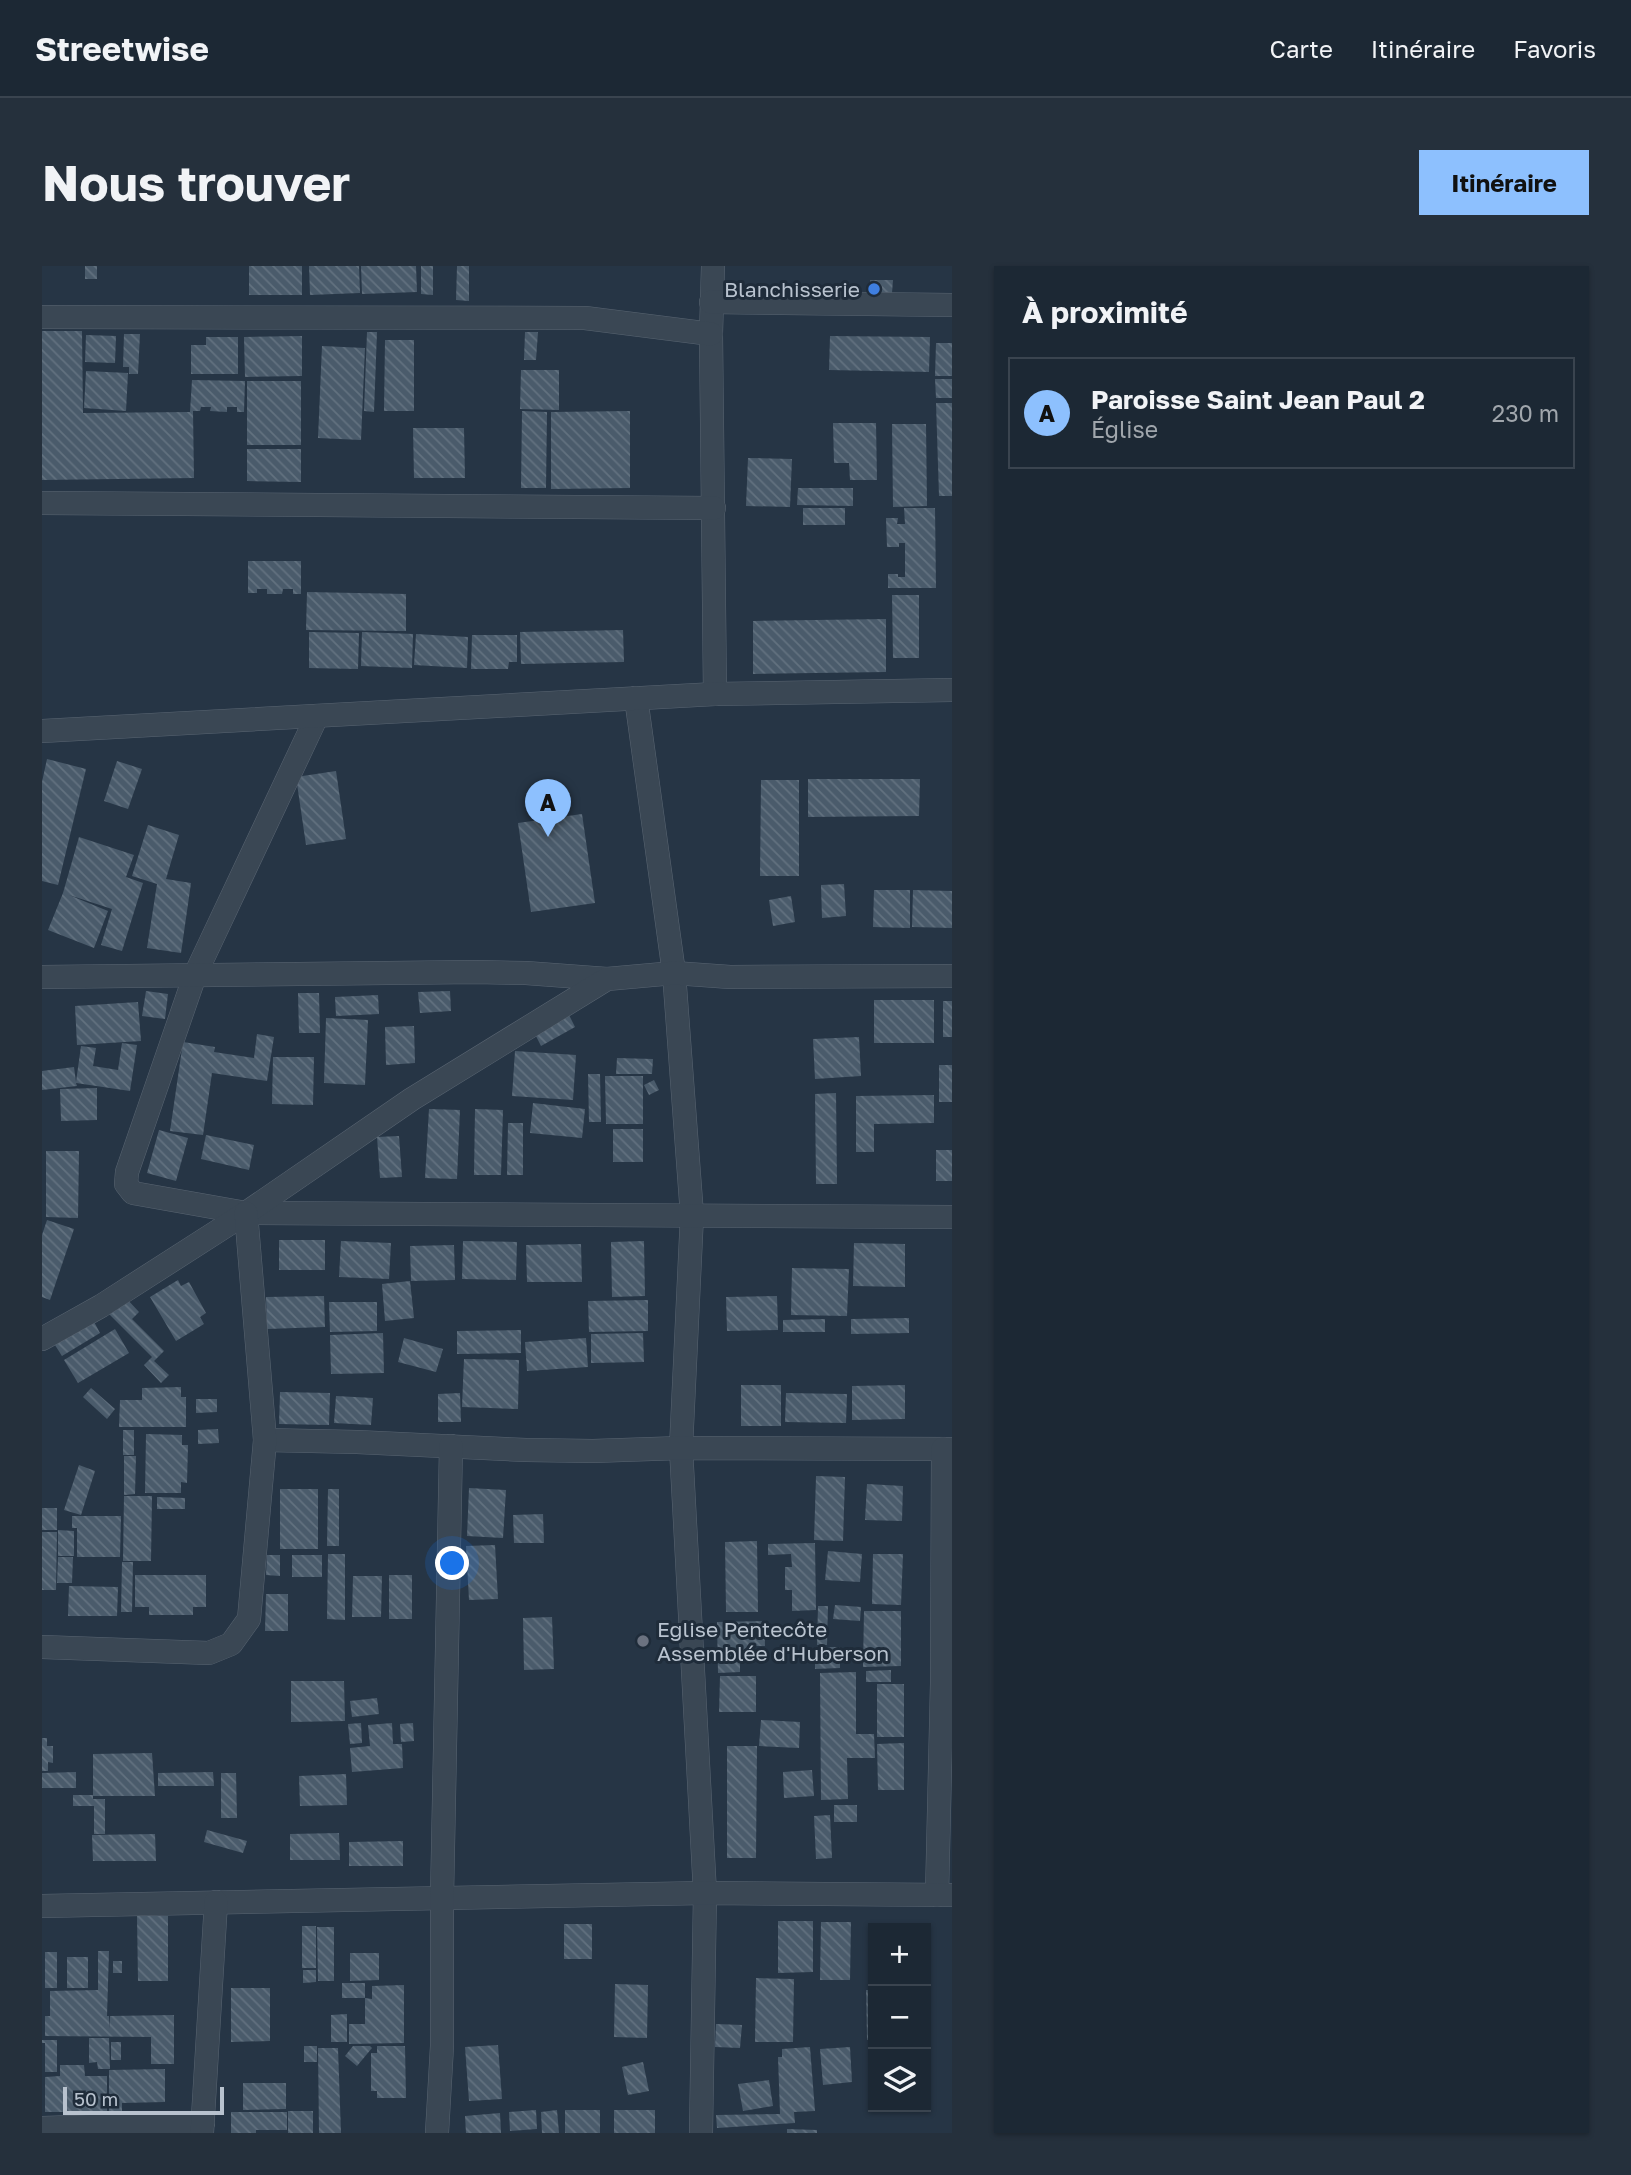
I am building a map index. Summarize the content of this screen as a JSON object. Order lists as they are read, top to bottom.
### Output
{
  "places": ["Blanchisserie", "Eglise Pentecôte Assemblée d'Huberson"],
  "scale_bar": "50 m",
  "page": {
    "header": "Streetwise",
    "nav": ["Carte", "Itinéraire", "Favoris"],
    "buttons": "Itinéraire",
    "title": "Nous trouver",
    "heading": "À proximité",
    "list": [
      {
        "mark": "A",
        "name": "Paroisse Saint Jean Paul 2",
        "note": "Église",
        "value": "230 m"
      }
    ],
    "pins": "A",
    "map_buttons": ["+", "−"],
    "scale": "50 m"
  }
}
